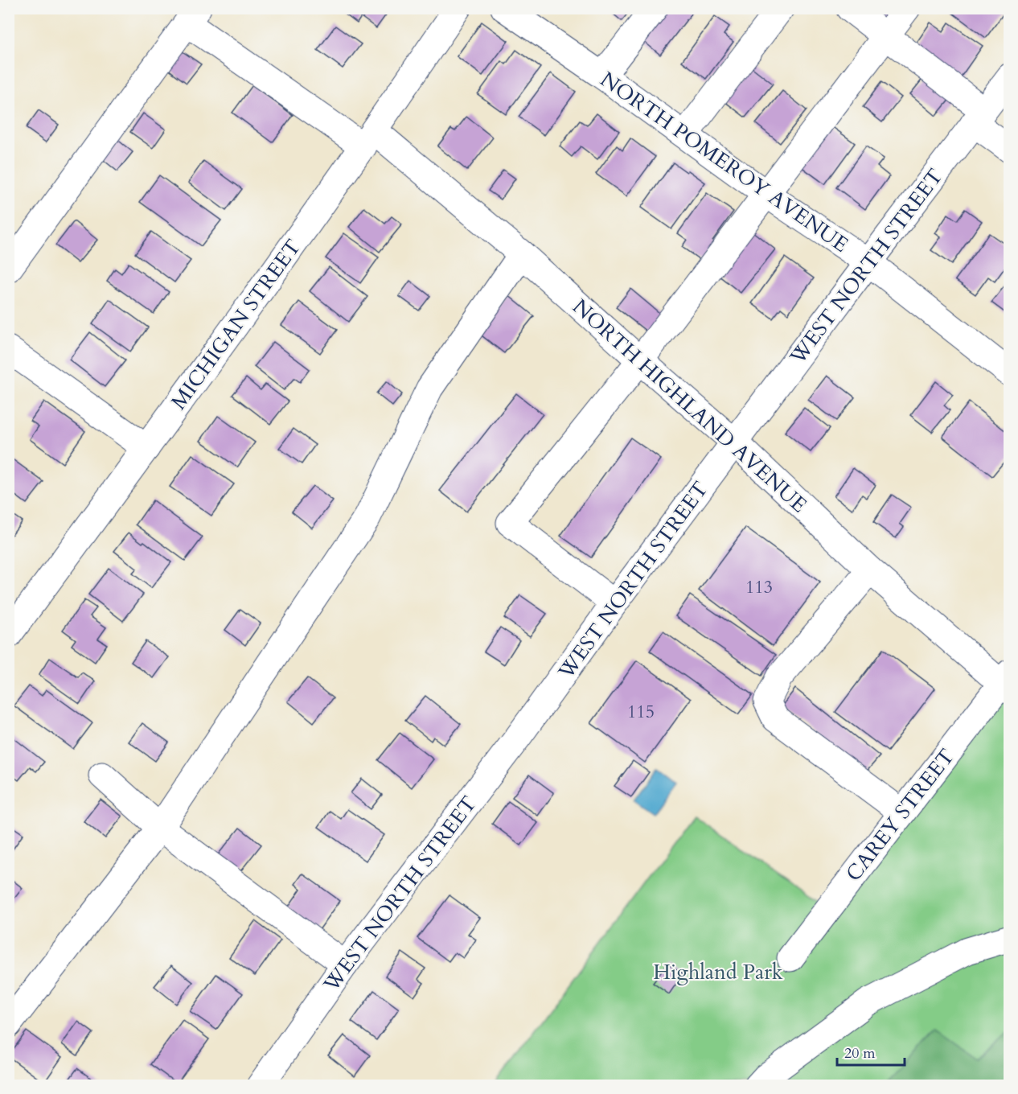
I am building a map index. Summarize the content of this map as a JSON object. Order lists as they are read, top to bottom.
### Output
{
  "streets": {
    "street": [
      "NORTH POMEROY AVENUE",
      "WEST NORTH STREET",
      "MICHIGAN STREET",
      "NORTH HIGHLAND AVENUE",
      "CAREY STREET"
    ]
  },
  "crossings": [
    ["NORTH POMEROY AVENUE", "WEST NORTH STREET"],
    ["WEST NORTH STREET", "NORTH HIGHLAND AVENUE"],
    ["MICHIGAN STREET", "NORTH HIGHLAND AVENUE"],
    ["NORTH HIGHLAND AVENUE", "CAREY STREET"]
  ],
  "parks": ["Highland Park"],
  "house_numbers": ["113", "115"],
  "scale_bar": "20 m"
}
